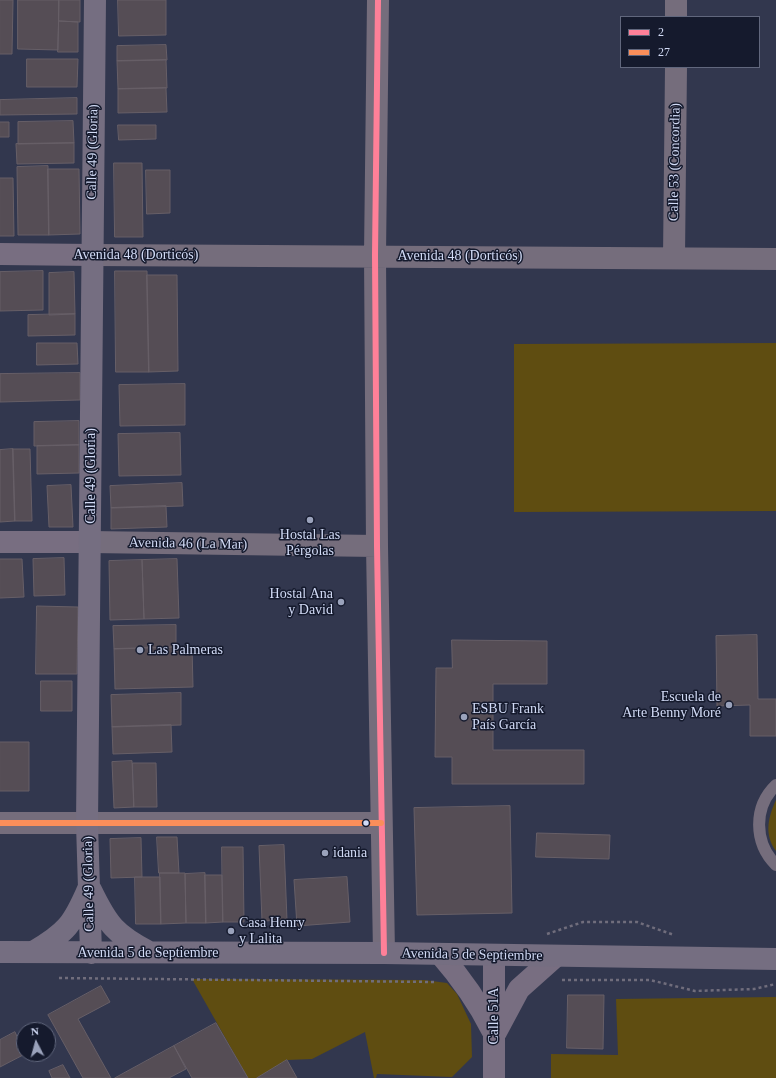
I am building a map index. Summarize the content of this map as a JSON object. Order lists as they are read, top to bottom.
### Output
{
  "streets": {
    "main road": [
      "Calle 49 (Gloria)",
      "Avenida 48 (Dorticós)",
      "Avenida 46 (La Mar)",
      "Avenida 5 de Septiembre",
      "Calle 51A"
    ],
    "street": ["Calle 53 (Concordia)"]
  },
  "crossings": [
    ["Calle 49 (Gloria)", "Avenida 48 (Dorticós)"],
    ["Calle 49 (Gloria)", "Avenida 46 (La Mar)"],
    ["Calle 49 (Gloria)", "Avenida 5 de Septiembre"],
    ["Calle 53 (Concordia)", "Avenida 48 (Dorticós)"],
    ["Avenida 5 de Septiembre", "Calle 51A"]
  ],
  "places": [
    "Hostal Las Pérgolas",
    "Hostal Ana y David",
    "Las Palmeras",
    "Escuela de Arte Benny Moré",
    "ESBU Frank País García",
    "idania",
    "Casa Henry y Lalita"
  ],
  "lines": ["transit line 2", "transit line 27"],
  "legend": ["2", "27"],
  "north": "top"
}
